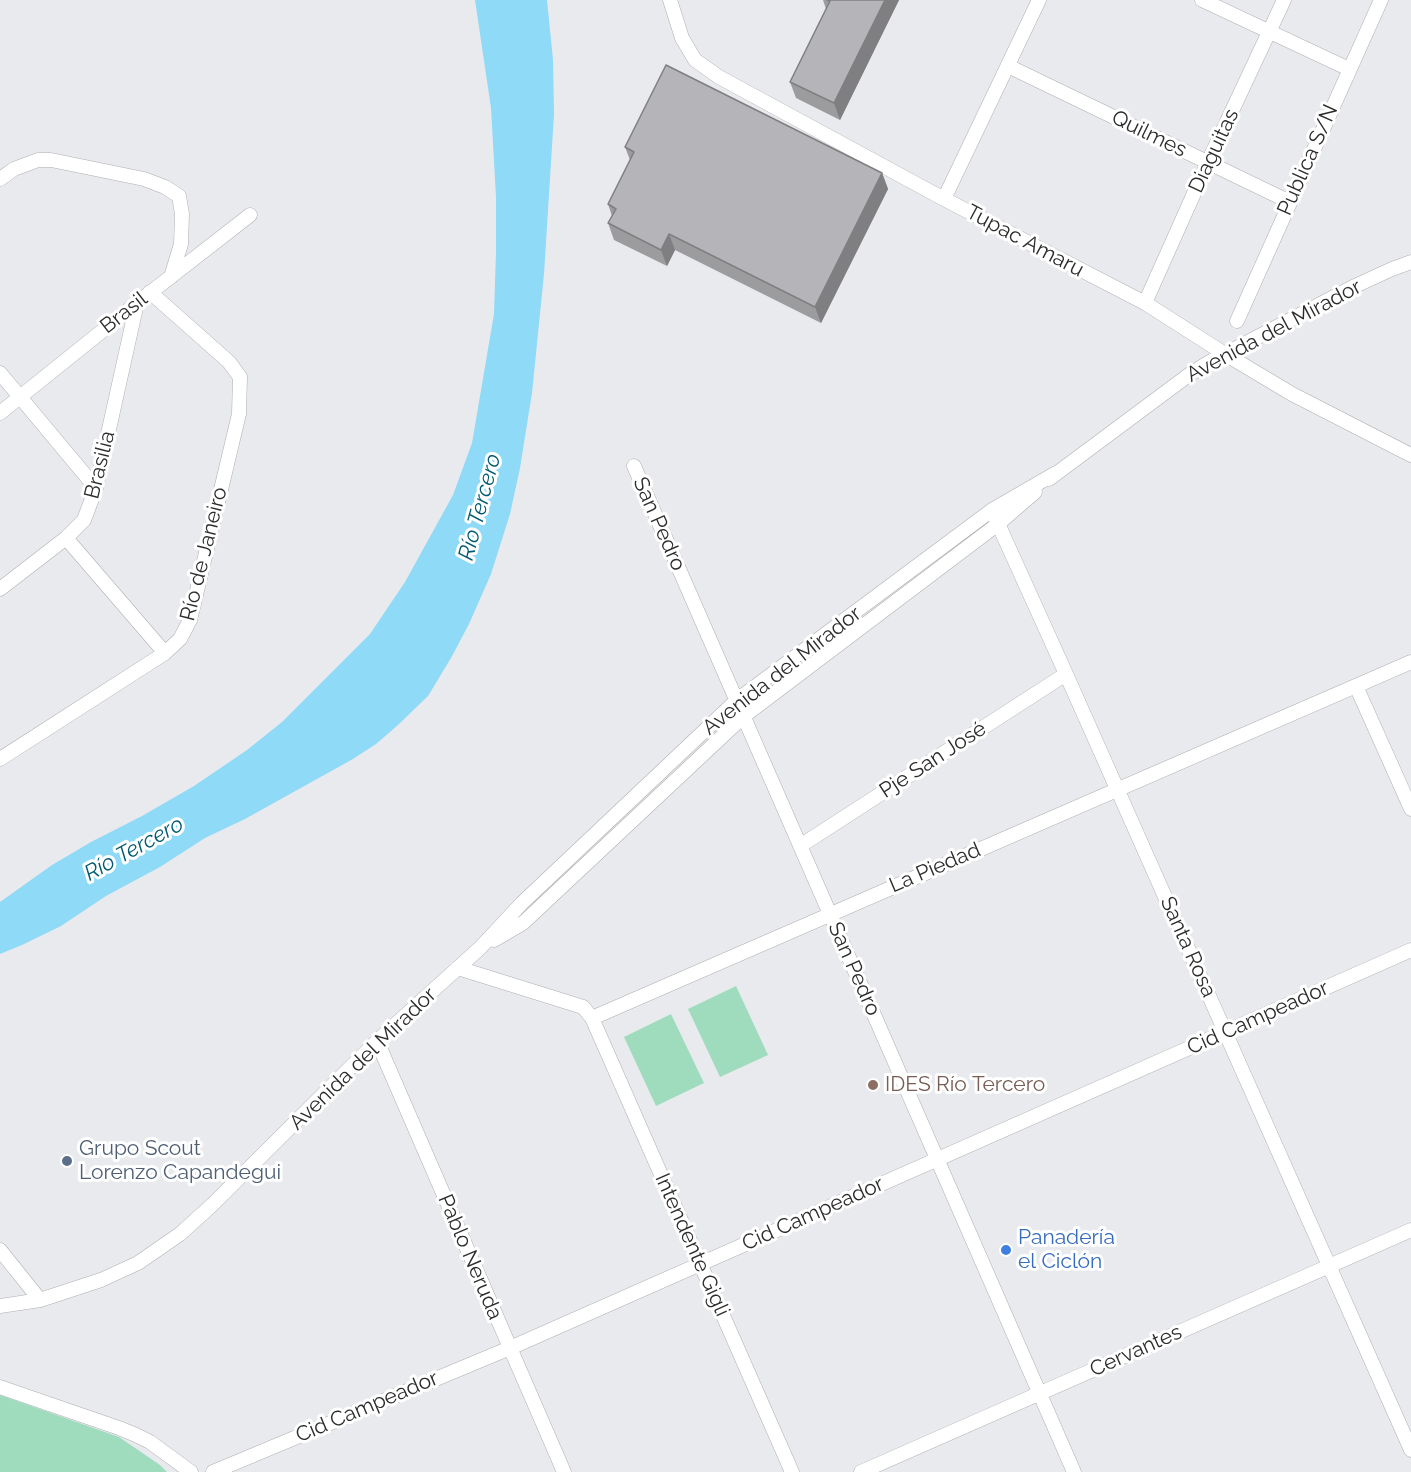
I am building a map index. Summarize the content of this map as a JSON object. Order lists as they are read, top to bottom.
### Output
{
  "streets": {
    "street": [
      "Quilmes",
      "Diaguitas",
      "Publica S/N",
      "Tupac Amaru",
      "Brasil",
      "Avenida del Mirador",
      "Brasilia",
      "San Pedro",
      "Río de Janeiro",
      "Pje San José",
      "La Piedad",
      "Santa Rosa",
      "Cid Campeador",
      "Intendente Gigli",
      "Pablo Neruda",
      "Cervantes"
    ]
  },
  "crossings": [
    ["Quilmes", "Diaguitas"],
    ["Quilmes", "Publica S/N"],
    ["Diaguitas", "Tupac Amaru"],
    ["Tupac Amaru", "Avenida del Mirador"],
    ["Brasil", "Brasilia"],
    ["Brasil", "Río de Janeiro"],
    ["Avenida del Mirador", "San Pedro"],
    ["Avenida del Mirador", "Santa Rosa"],
    ["Avenida del Mirador", "Pablo Neruda"],
    ["San Pedro", "Pje San José"],
    ["San Pedro", "La Piedad"],
    ["San Pedro", "Cid Campeador"],
    ["San Pedro", "Cervantes"],
    ["Pje San José", "Santa Rosa"],
    ["La Piedad", "Santa Rosa"],
    ["La Piedad", "Intendente Gigli"],
    ["Santa Rosa", "Cid Campeador"],
    ["Santa Rosa", "Cervantes"],
    ["Cid Campeador", "Intendente Gigli"],
    ["Cid Campeador", "Pablo Neruda"]
  ],
  "water": ["Río Tercero"],
  "places": ["IDES Río Tercero", "Grupo Scout Lorenzo Capandegui", "Panadería el Ciclón"]
}
